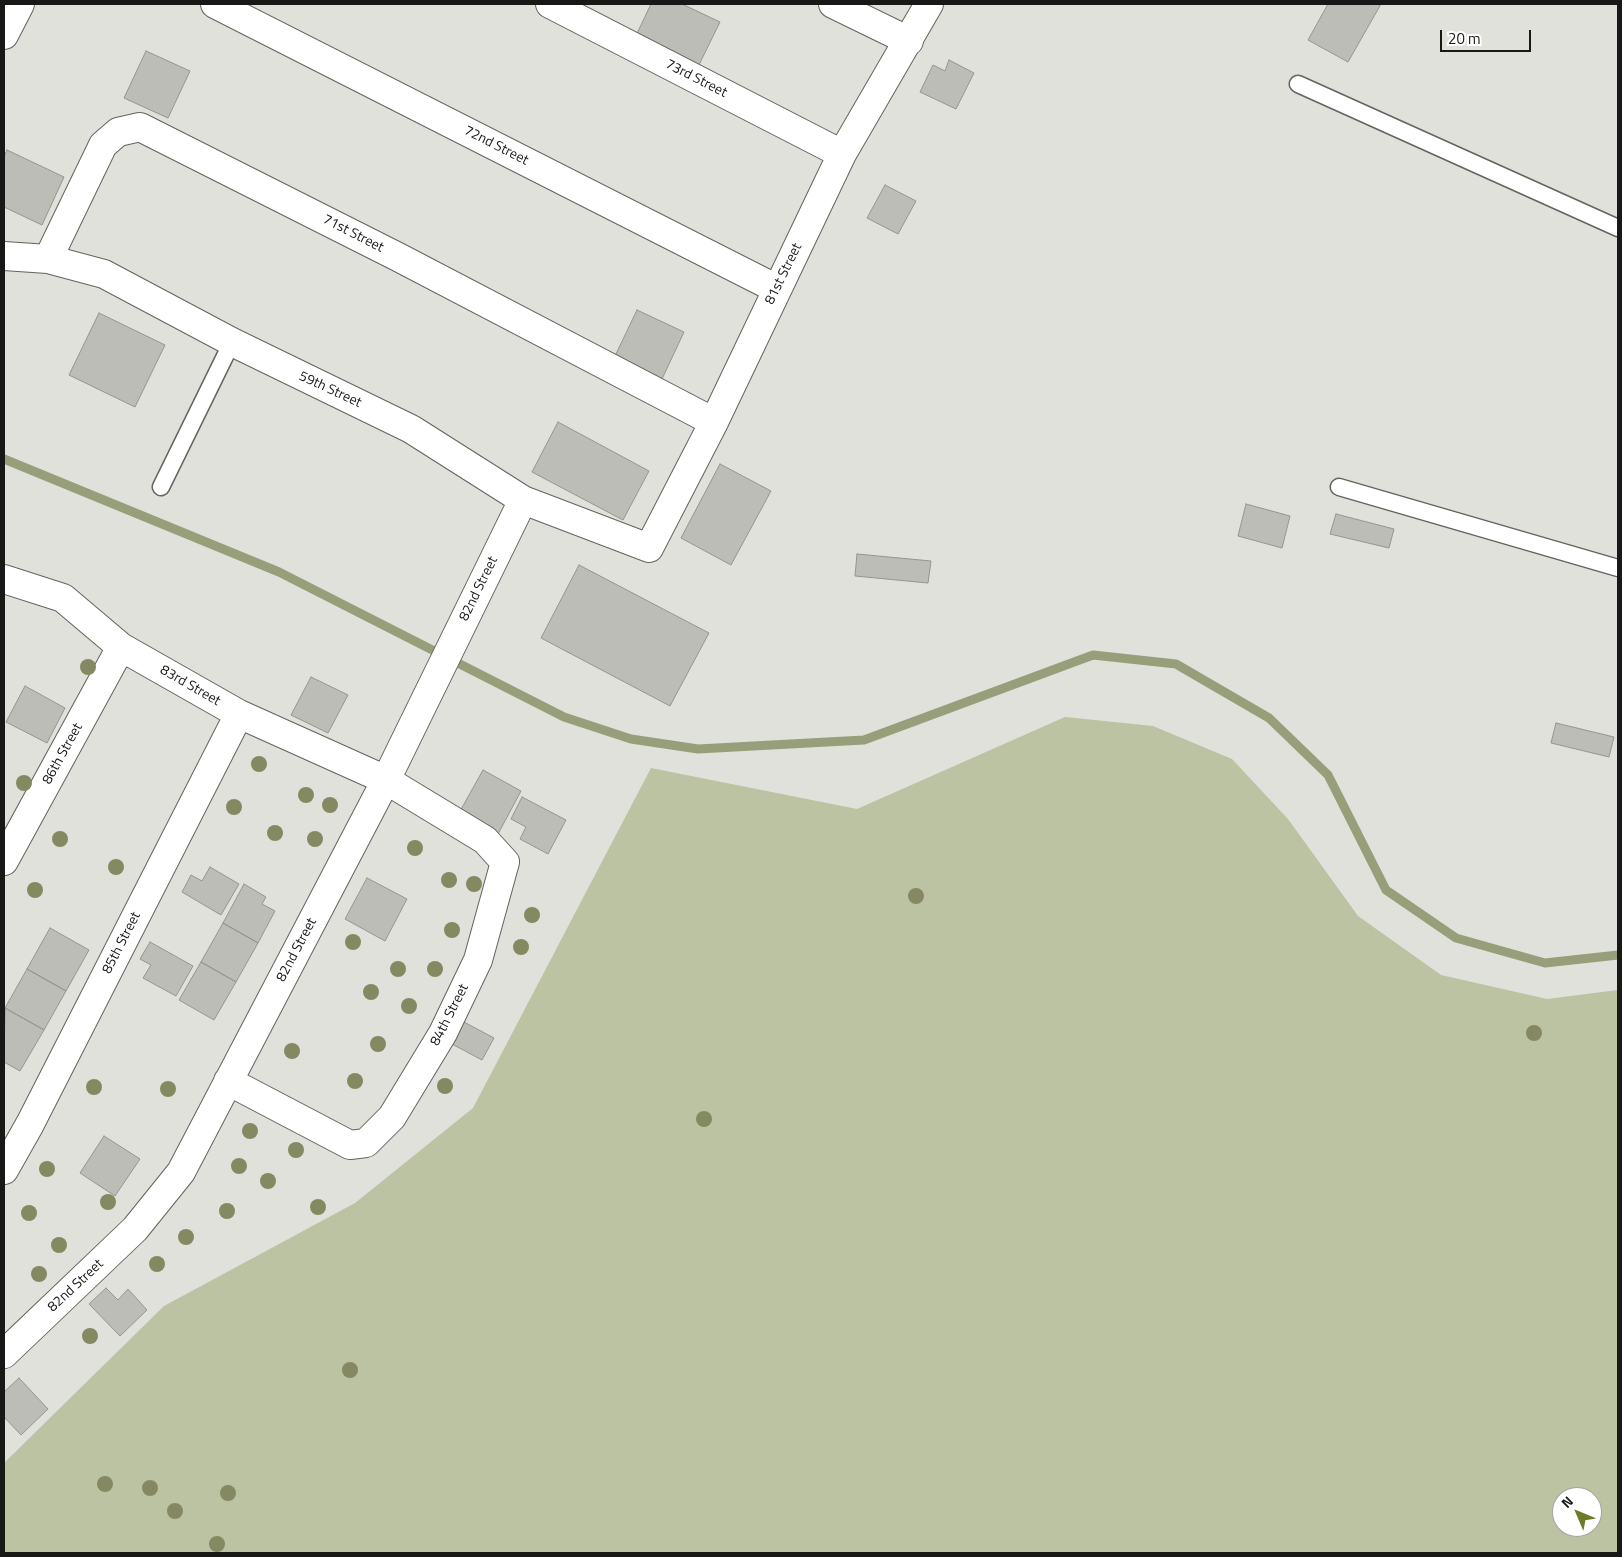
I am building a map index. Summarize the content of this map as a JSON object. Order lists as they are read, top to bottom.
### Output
{
  "streets": {
    "street": [
      "73rd Street",
      "72nd Street",
      "71st Street",
      "81st Street",
      "59th Street",
      "82nd Street",
      "83rd Street",
      "86th Street",
      "85th Street",
      "84th Street"
    ]
  },
  "crossings": [
    ["73rd Street", "81st Street"],
    ["72nd Street", "81st Street"],
    ["71st Street", "81st Street"],
    ["71st Street", "59th Street"],
    ["81st Street", "59th Street"],
    ["59th Street", "82nd Street"],
    ["82nd Street", "83rd Street"],
    ["82nd Street", "84th Street"],
    ["83rd Street", "86th Street"],
    ["83rd Street", "85th Street"],
    ["83rd Street", "84th Street"]
  ],
  "scale_bar": "20 m",
  "north": "top left"
}
